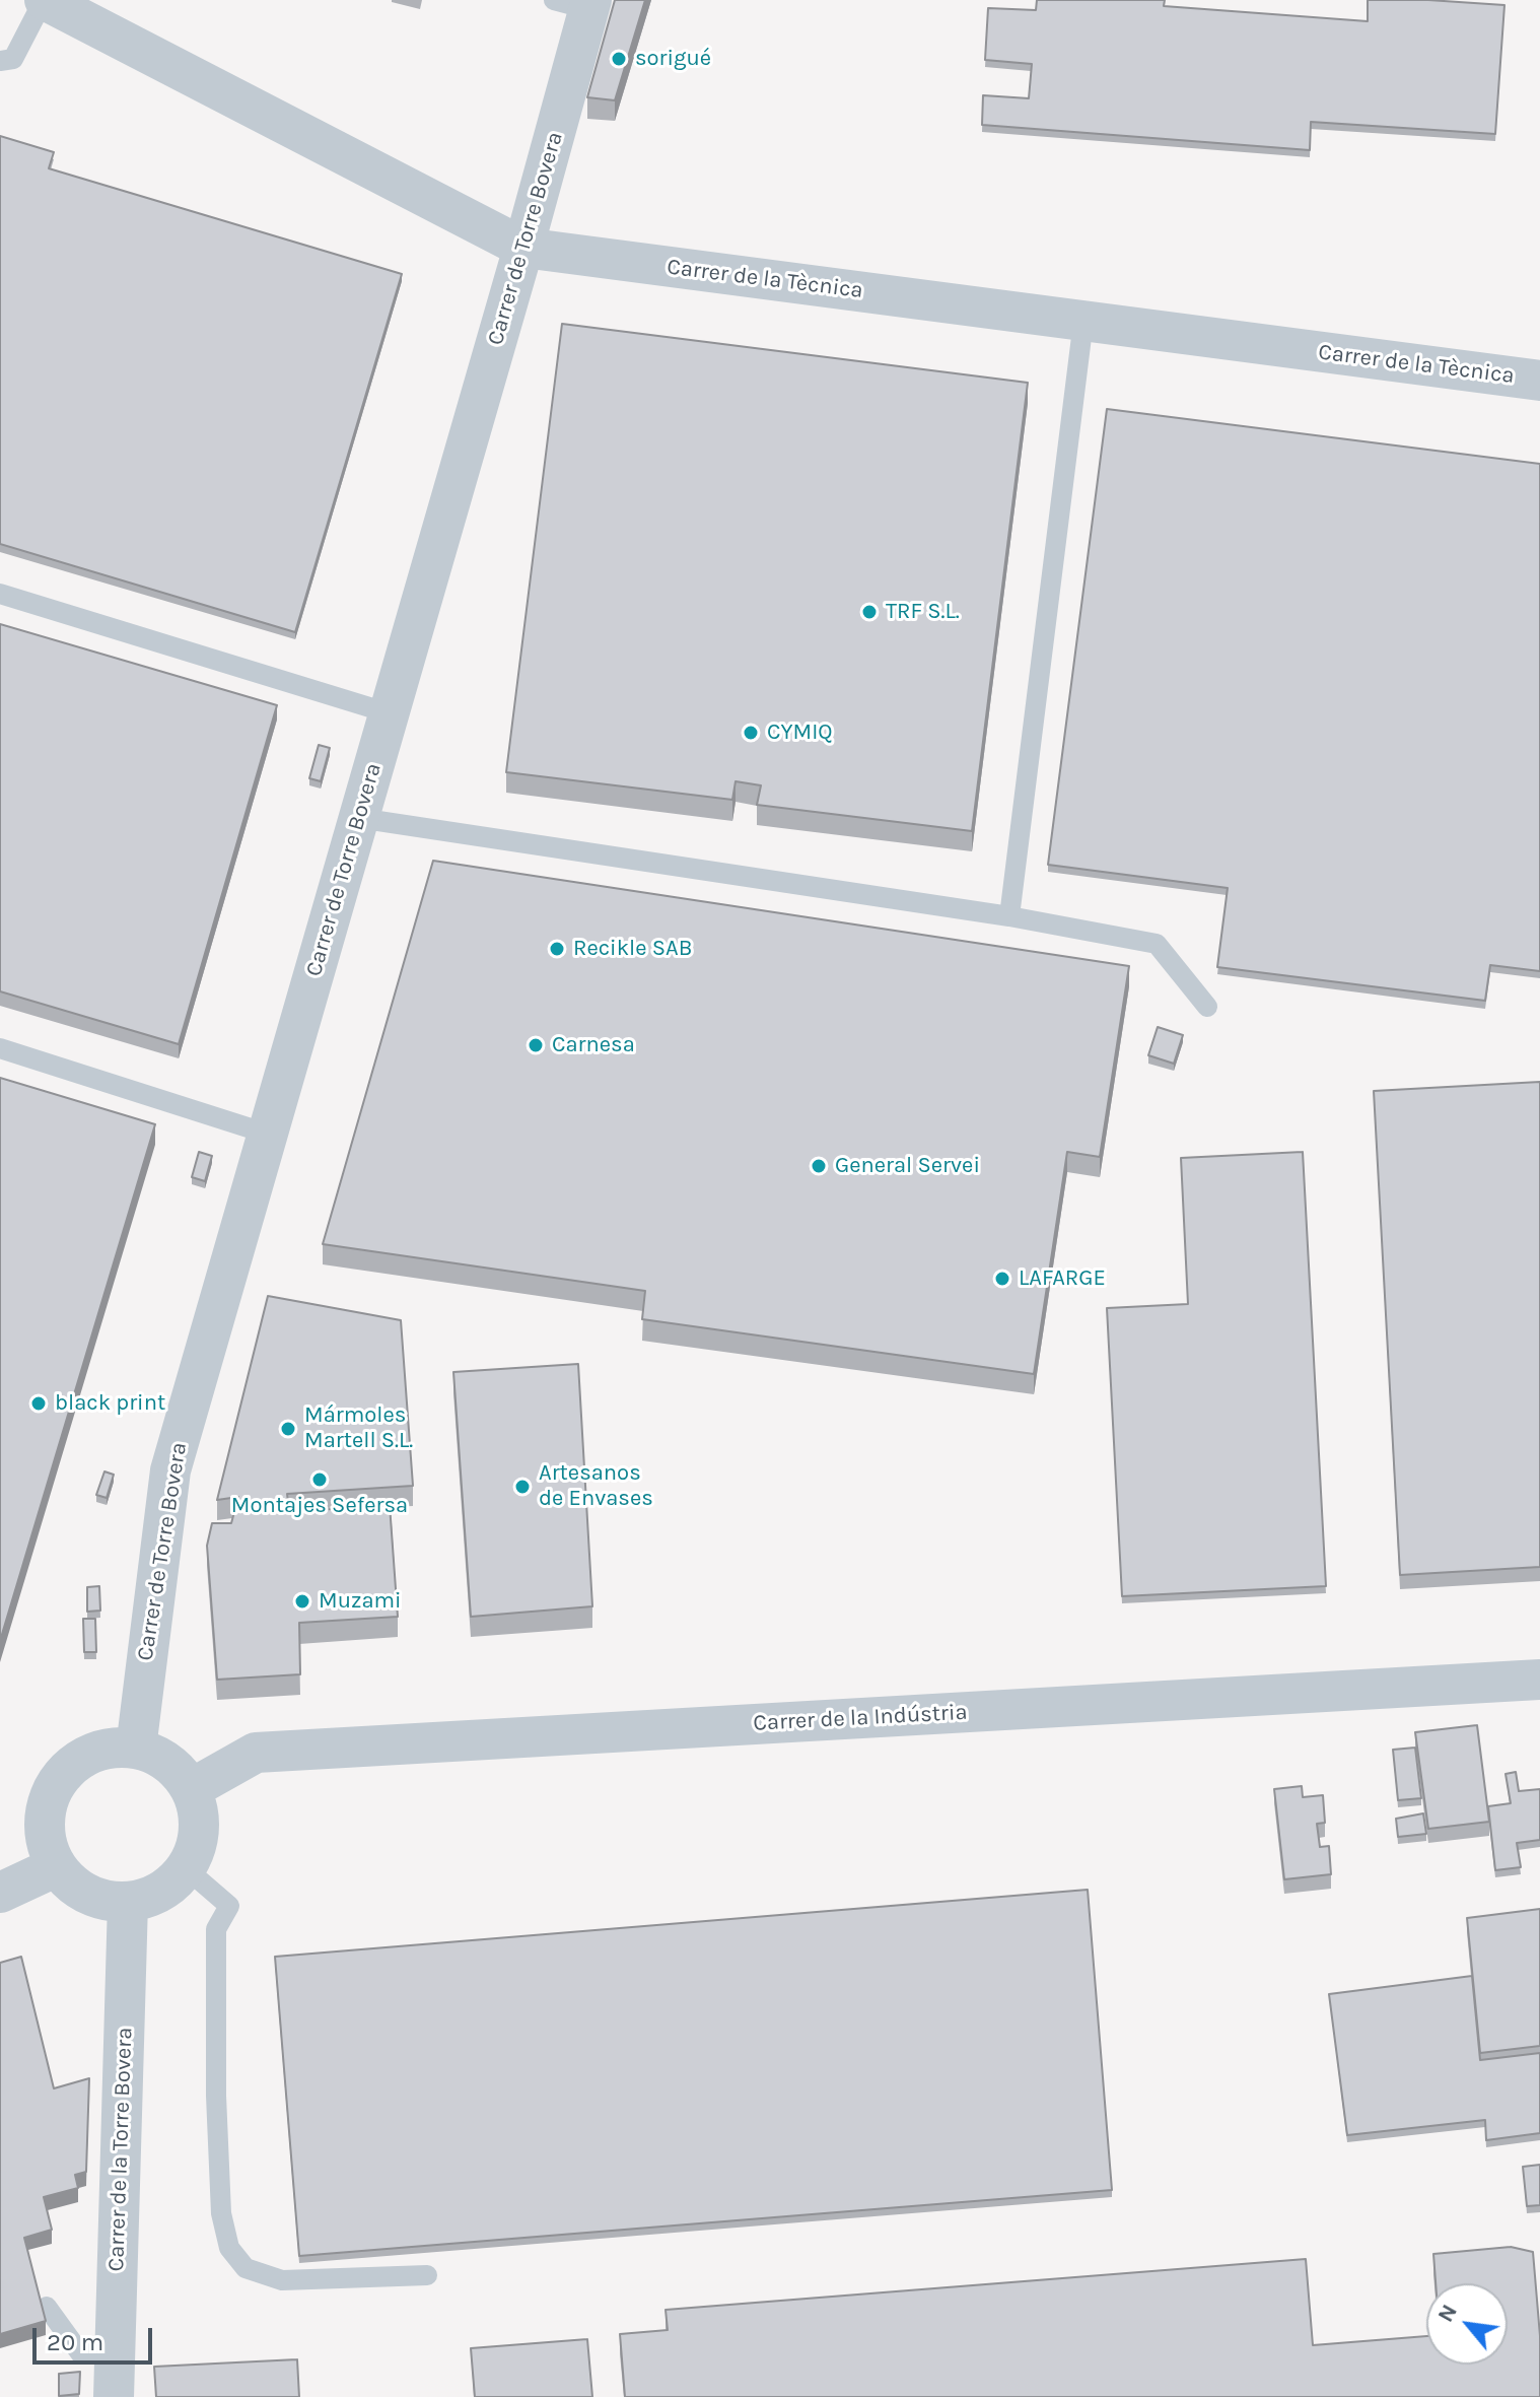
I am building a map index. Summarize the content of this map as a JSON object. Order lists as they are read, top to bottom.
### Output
{
  "streets": {
    "street": [
      "Carrer de Torre Bovera",
      "Carrer de la Tècnica",
      "Carrer de la Indústria",
      "Carrer de la Torre Bovera"
    ]
  },
  "crossings": [
    ["Carrer de Torre Bovera", "Carrer de la Tècnica"],
    ["Carrer de Torre Bovera", "Carrer de la Indústria"],
    ["Carrer de Torre Bovera", "Carrer de la Torre Bovera"],
    ["Carrer de la Indústria", "Carrer de la Torre Bovera"]
  ],
  "places": [
    "sorigué",
    "TRF S.L.",
    "CYMIQ",
    "Recikle SAB",
    "Carnesa",
    "General Servei",
    "LAFARGE",
    "black print",
    "Mármoles Martell S.L.",
    "Montajes Sefersa",
    "Artesanos de Envases",
    "Muzami"
  ],
  "scale_bar": "20 m",
  "north": "top left"
}
